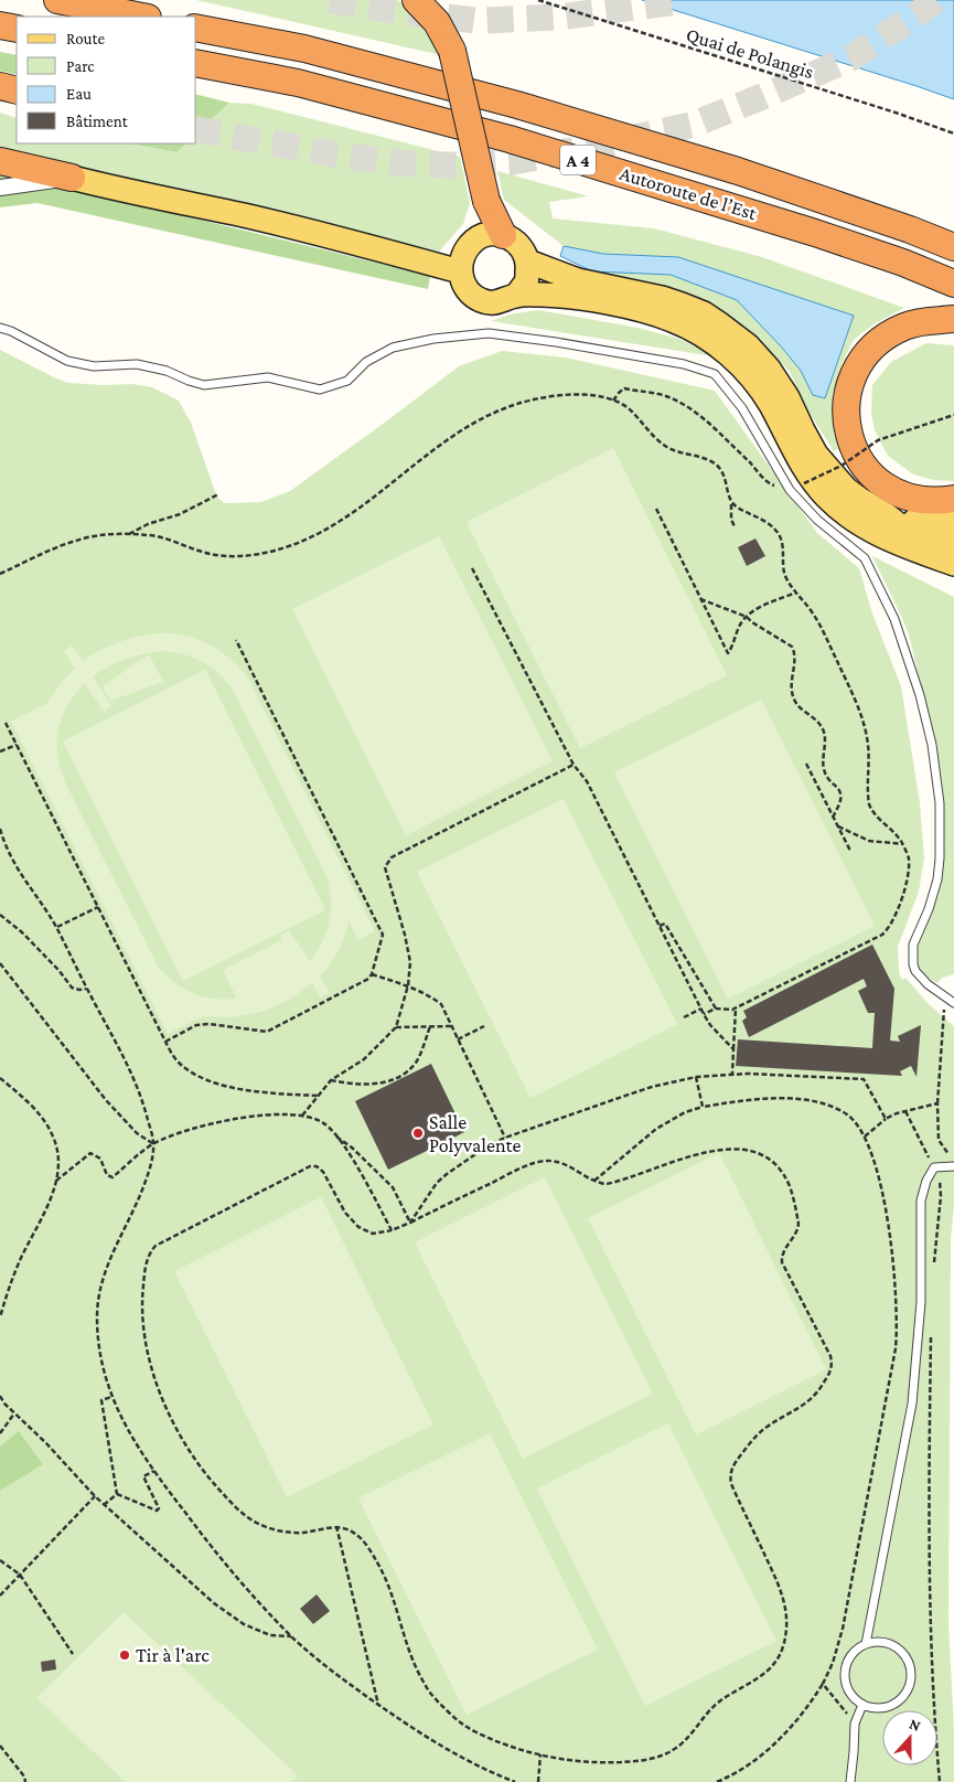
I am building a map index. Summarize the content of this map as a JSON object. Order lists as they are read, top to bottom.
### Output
{
  "streets": {
    "highway": ["A 4", "Autoroute de l’Est"],
    "path": ["Quai de Polangis"]
  },
  "places": ["Salle Polyvalente", "Tir à l'arc"],
  "legend": [
    "Route",
    "Parc",
    "Eau",
    "Bâtiment"
  ],
  "north": "top"
}
